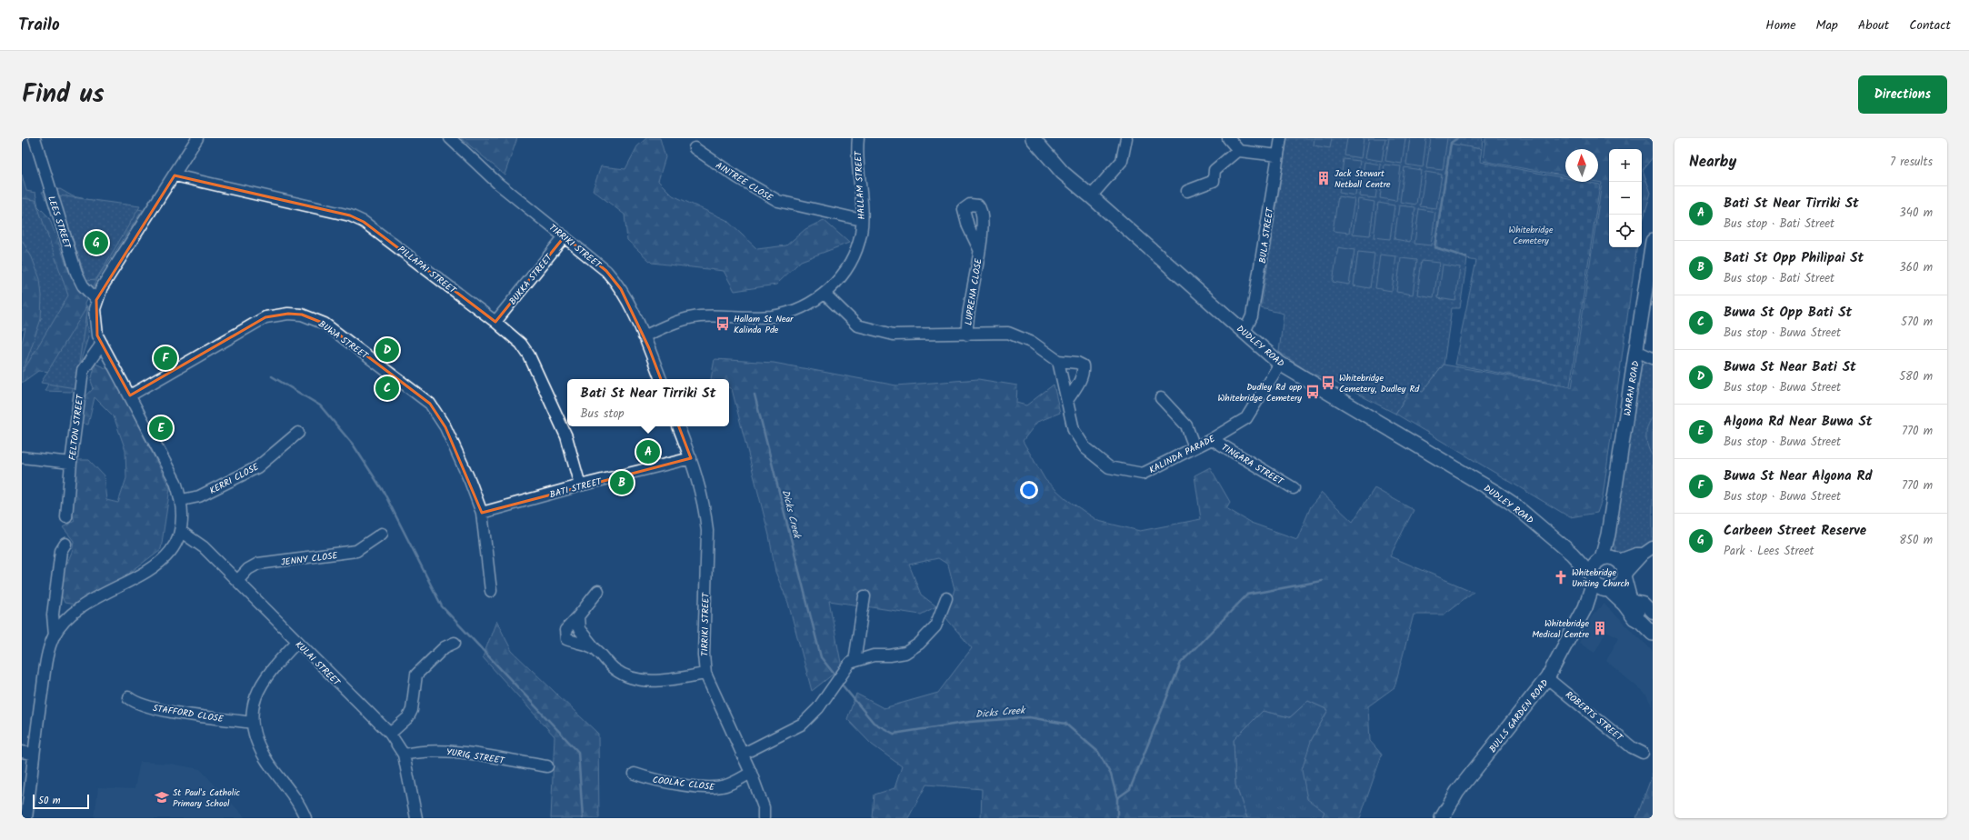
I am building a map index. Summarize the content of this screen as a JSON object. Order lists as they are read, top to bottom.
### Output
{
  "streets": {
    "main road": ["DUDLEY ROAD", "WARAN ROAD", "BULLS GARDEN ROAD"],
    "street": [
      "AINTREE CLOSE",
      "HALLAM STREET",
      "LEES STREET",
      "BULA STREET",
      "TIRRIKI STREET",
      "PILLAPAI STREET",
      "BUKKA STREET",
      "LUPRENA CLOSE",
      "BUWA STREET",
      "FELTON STREET",
      "KALINDA PARADE",
      "TINGARA STREET",
      "KERRI CLOSE",
      "BATI STREET",
      "JENNY CLOSE",
      "KULAI STREET",
      "STAFFORD CLOSE",
      "ROBERTS STREET",
      "YURIG STREET",
      "COOLAC CLOSE"
    ]
  },
  "crossings": [
    ["AINTREE CLOSE", "HALLAM STREET"],
    ["HALLAM STREET", "TIRRIKI STREET"],
    ["BULA STREET", "DUDLEY ROAD"],
    ["TIRRIKI STREET", "BUKKA STREET"],
    ["TIRRIKI STREET", "BATI STREET"],
    ["TIRRIKI STREET", "COOLAC CLOSE"],
    ["PILLAPAI STREET", "BUKKA STREET"],
    ["PILLAPAI STREET", "BATI STREET"],
    ["BUWA STREET", "BATI STREET"],
    ["DUDLEY ROAD", "WARAN ROAD"],
    ["DUDLEY ROAD", "KALINDA PARADE"],
    ["DUDLEY ROAD", "BULLS GARDEN ROAD"],
    ["WARAN ROAD", "BULLS GARDEN ROAD"],
    ["KALINDA PARADE", "TINGARA STREET"],
    ["JENNY CLOSE", "KULAI STREET"],
    ["KULAI STREET", "YURIG STREET"],
    ["BULLS GARDEN ROAD", "ROBERTS STREET"]
  ],
  "water": ["Dicks Creek"],
  "parks": ["Whitebridge Cemetery"],
  "places": {
    "building": ["Jack Stewart Netball Centre", "Whitebridge Medical Centre"],
    "bus stop": ["Hallam St Near Kalinda Pde", "Whitebridge Cemetery, Dudley Rd", "Dudley Rd opp Whitebridge Cemetery"],
    "church": ["Whitebridge Uniting Church"],
    "school or university": ["St Paul's Catholic Primary School"]
  },
  "scale_bar": "50 m",
  "north": "top",
  "page": {
    "header": "Trailo",
    "nav": [
      "Home",
      "Map",
      "About",
      "Contact"
    ],
    "title": "Find us",
    "buttons": "Directions",
    "heading": ["Nearby", "7 results"],
    "map_buttons": ["+", "−"],
    "list": [
      {
        "mark": "A",
        "name": "Bati St Near Tirriki St",
        "note": "Bus stop · Bati Street",
        "value": "340 m"
      },
      {
        "mark": "B",
        "name": "Bati St Opp Philipai St",
        "note": "Bus stop · Bati Street",
        "value": "360 m"
      },
      {
        "mark": "C",
        "name": "Buwa St Opp Bati St",
        "note": "Bus stop · Buwa Street",
        "value": "570 m"
      },
      {
        "mark": "D",
        "name": "Buwa St Near Bati St",
        "note": "Bus stop · Buwa Street",
        "value": "580 m"
      },
      {
        "mark": "E",
        "name": "Algona Rd Near Buwa St",
        "note": "Bus stop · Buwa Street",
        "value": "770 m"
      },
      {
        "mark": "F",
        "name": "Buwa St Near Algona Rd",
        "note": "Bus stop · Buwa Street",
        "value": "770 m"
      },
      {
        "mark": "G",
        "name": "Carbeen Street Reserve",
        "note": "Park · Lees Street",
        "value": "850 m"
      }
    ],
    "pins": [
      "G",
      "D",
      "F",
      "C",
      "E",
      "A",
      "B"
    ],
    "popup": ["Bati St Near Tirriki St", "Bus stop"],
    "scale": "50 m"
  }
}
